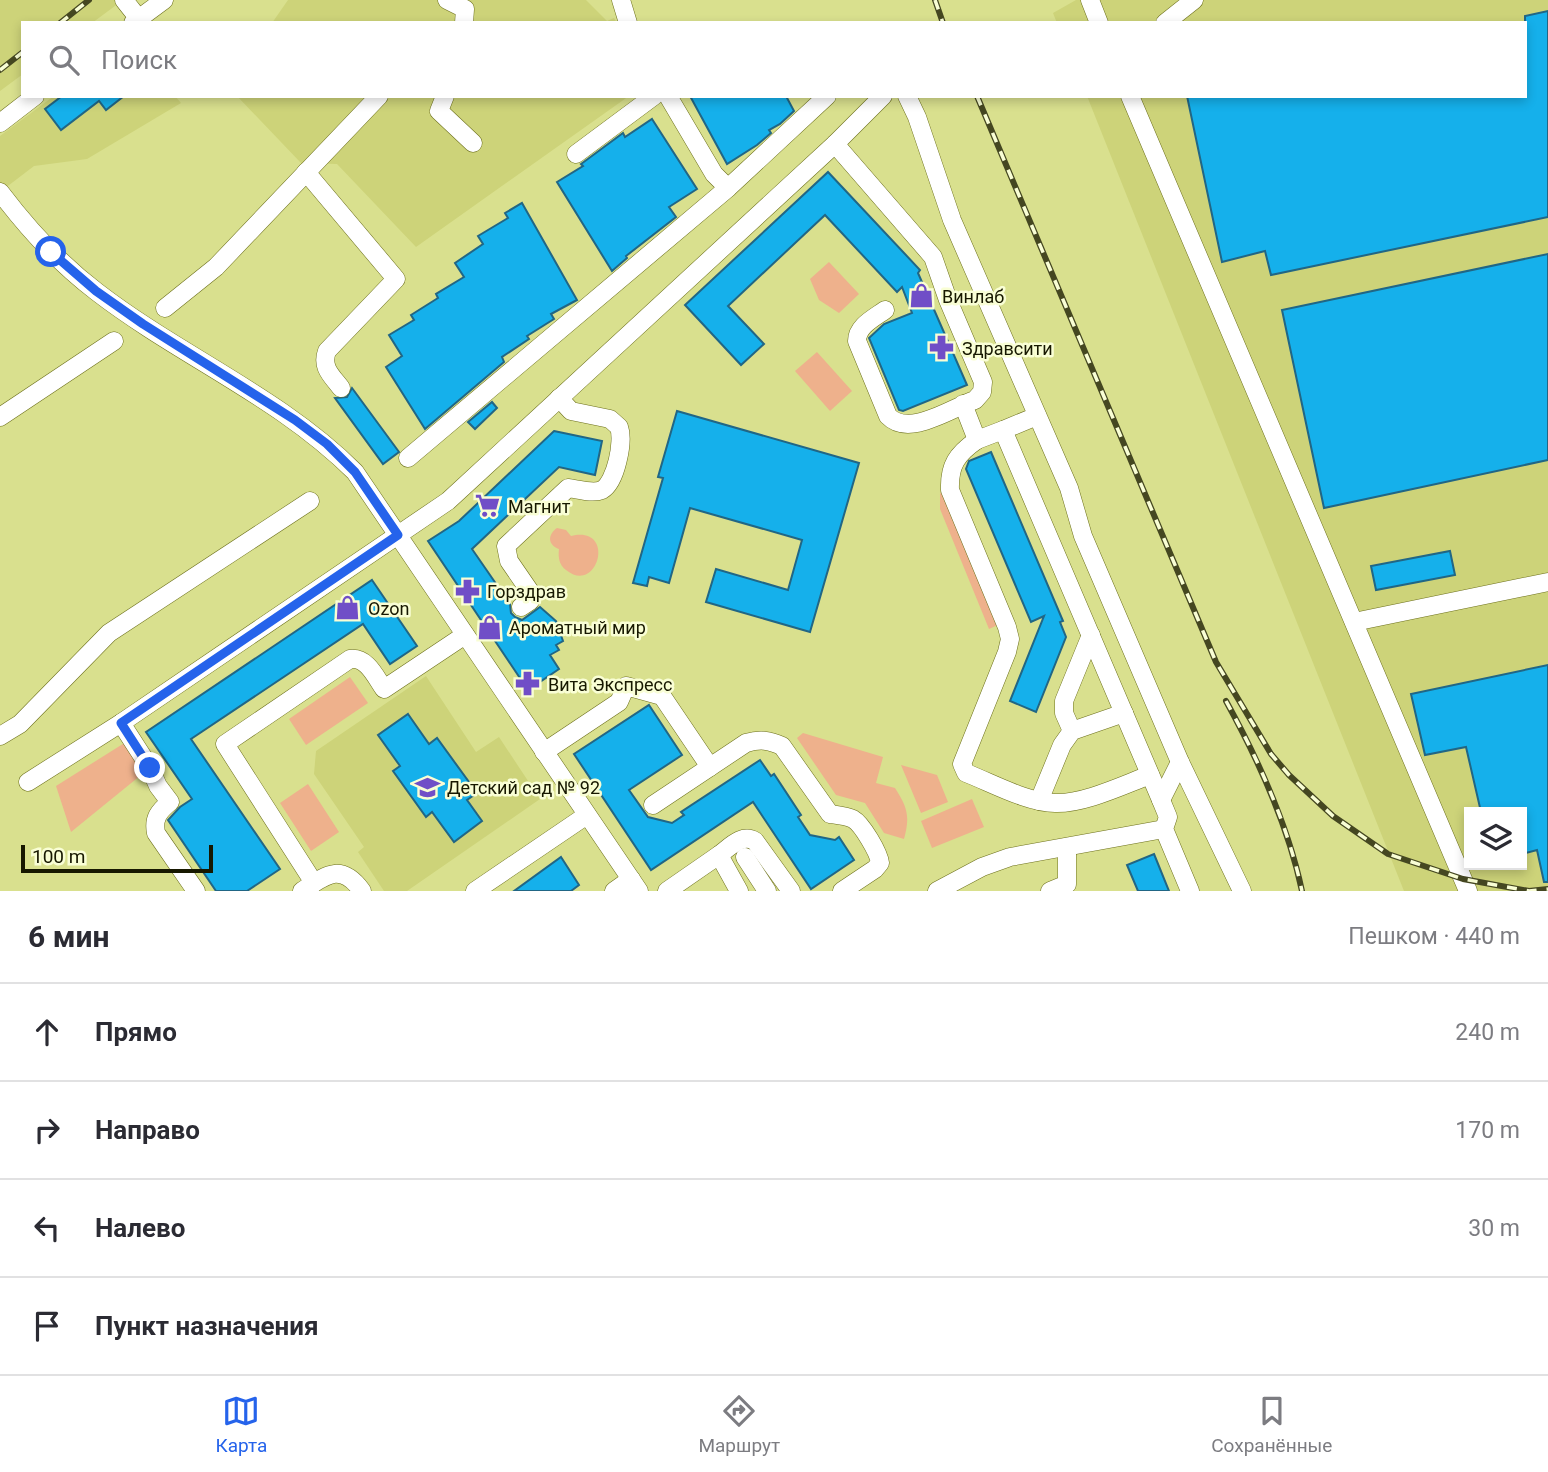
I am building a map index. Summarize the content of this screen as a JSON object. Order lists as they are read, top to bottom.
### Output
{
  "places": {
    "shop": ["Винлаб", "Ozon", "Ароматный мир"],
    "pharmacy": ["Здравсити", "Горздрав", "Вита Экспресс"],
    "supermarket": ["Магнит"],
    "school or university": ["Детский сад № 92"]
  },
  "scale_bar": "100 m",
  "page": {
    "search": "Поиск",
    "scale": "100 m",
    "heading": ["6 мин", "Пешком · 440 m"],
    "list": [
      ["Прямо", "240 m"],
      ["Направо", "170 m"],
      ["Налево", "30 m"],
      "Пункт назначения"
    ],
    "nav": ["Карта", "Маршрут", "Сохранённые"]
  }
}
